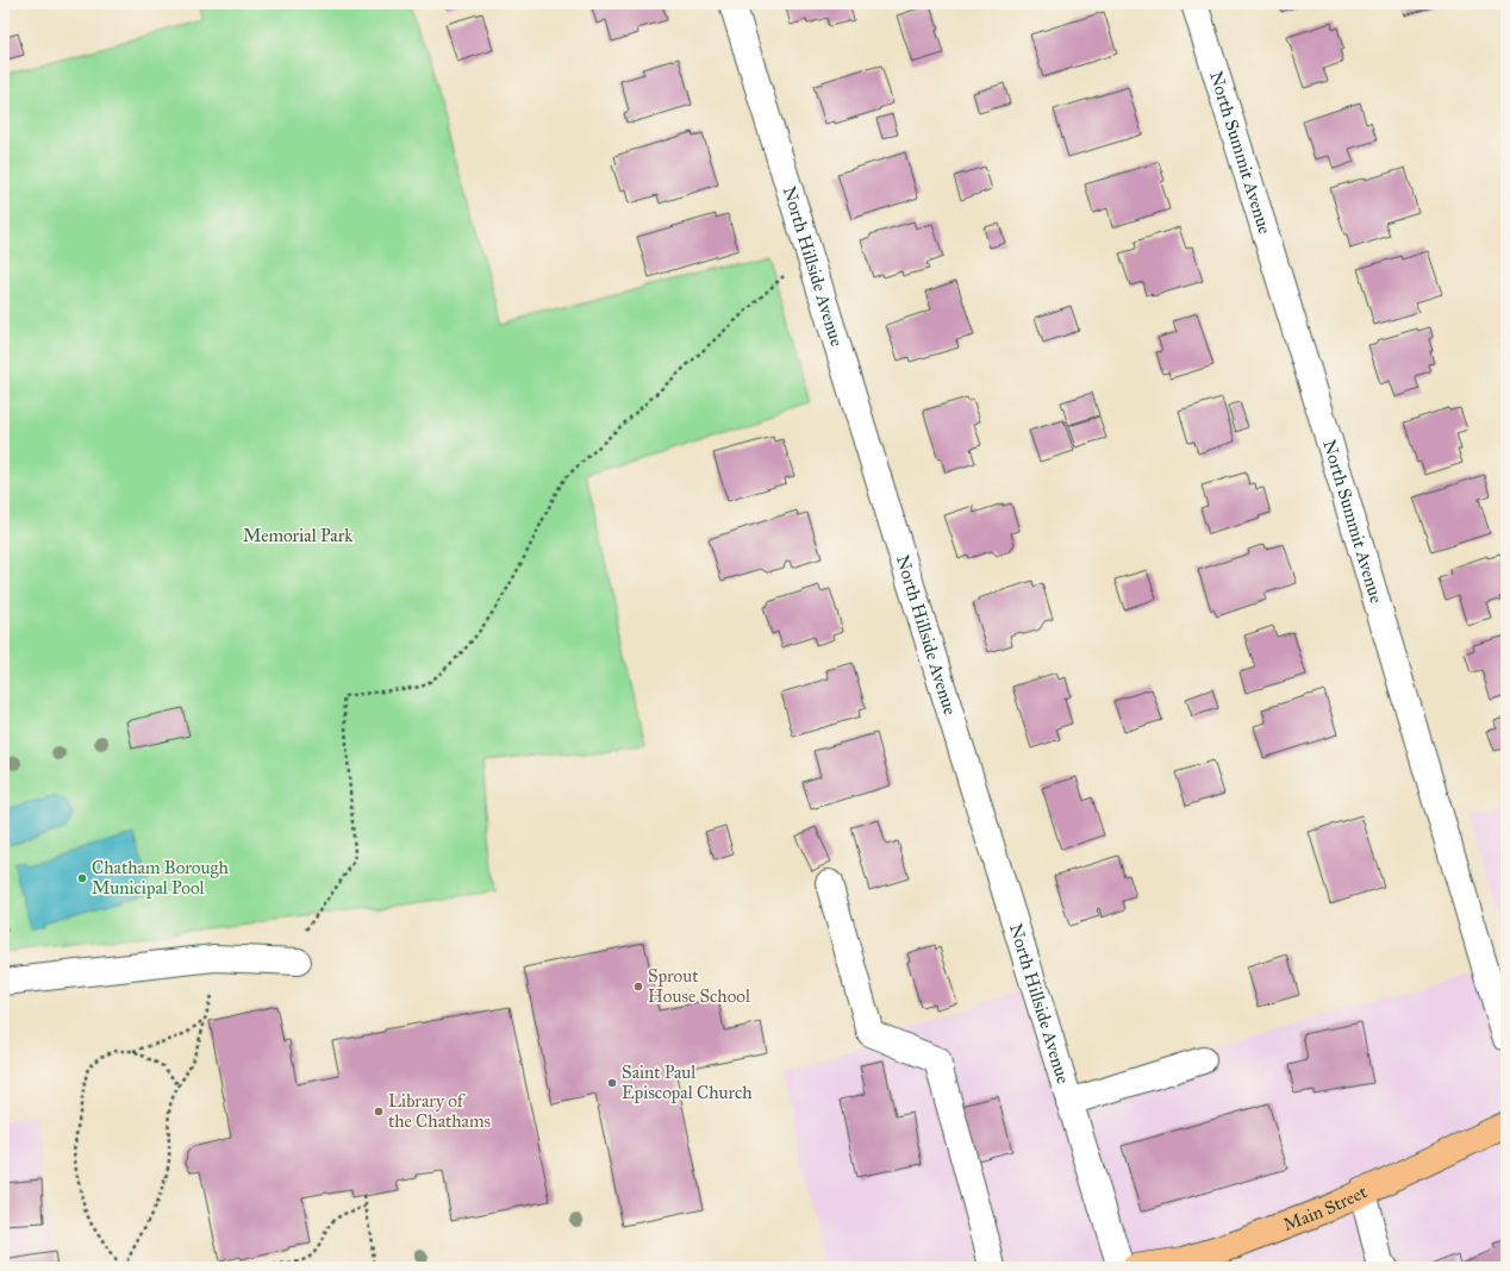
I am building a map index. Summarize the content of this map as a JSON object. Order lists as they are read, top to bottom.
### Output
{
  "streets": {
    "main road": ["Main Street"],
    "street": ["North Summit Avenue", "North Hillside Avenue"]
  },
  "parks": ["Memorial Park"],
  "places": [
    "Chatham Borough Municipal Pool",
    "Sprout House School",
    "Saint Paul Episcopal Church",
    "Library of the Chathams"
  ]
}
